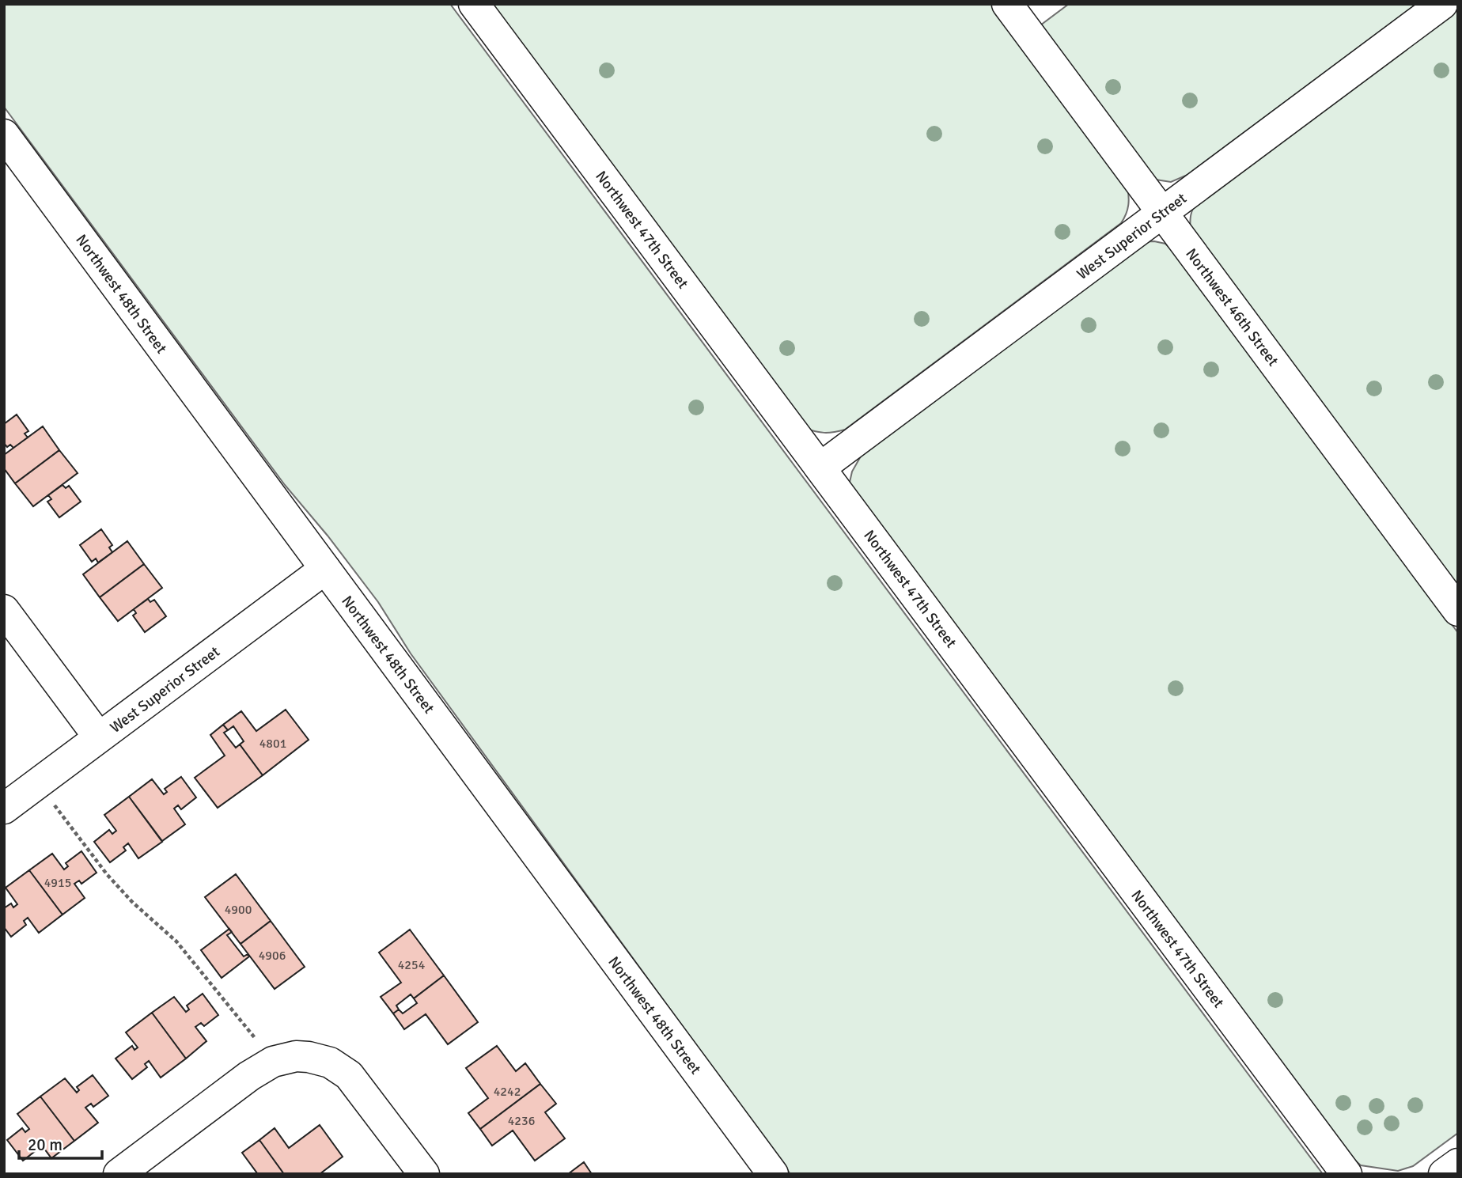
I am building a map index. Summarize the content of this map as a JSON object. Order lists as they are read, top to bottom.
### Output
{
  "streets": {
    "street": [
      "Northwest 47th Street",
      "West Superior Street",
      "Northwest 48th Street",
      "Northwest 46th Street"
    ]
  },
  "crossings": [
    ["Northwest 47th Street", "West Superior Street"],
    ["West Superior Street", "Northwest 48th Street"],
    ["West Superior Street", "Northwest 46th Street"]
  ],
  "house_numbers": [
    "4801",
    "4915",
    "4900",
    "4906",
    "4254",
    "4242",
    "4236"
  ],
  "scale_bar": "20 m"
}
